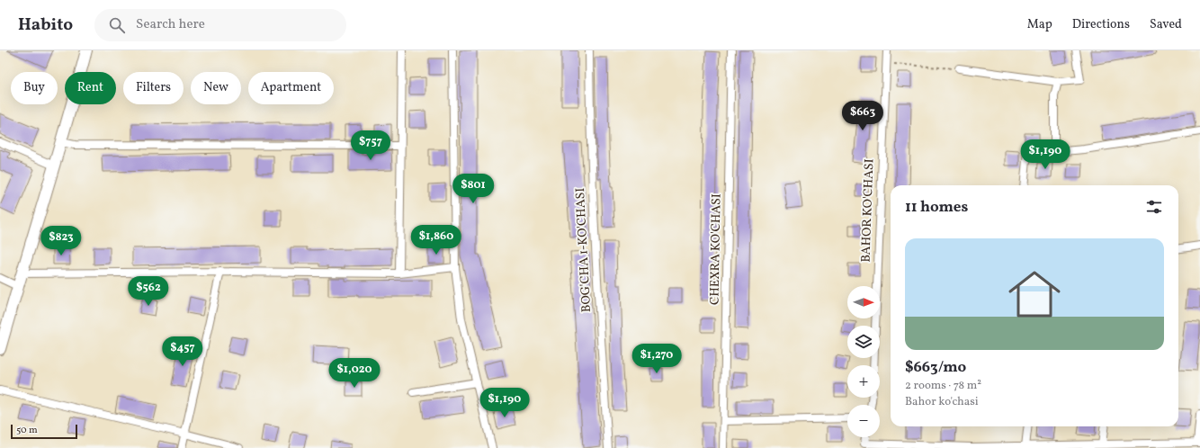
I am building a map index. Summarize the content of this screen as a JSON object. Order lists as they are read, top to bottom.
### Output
{
  "streets": {
    "street": ["BAHOR KO'CHASI", "CHEXRA KO'CHASI", "BOG'CHA 1-KO'CHASI"]
  },
  "scale_bar": "50 m",
  "north": "right",
  "page": {
    "header": "Habito",
    "search": "Search here",
    "nav": ["Map", "Directions", "Saved"],
    "chip": [
      "Buy",
      "Rent",
      "Filters",
      "New",
      "Apartment"
    ],
    "price": [
      "$663",
      "$757",
      "$1,190",
      "$801",
      "$1,860",
      "$823",
      "$562",
      "$457",
      "$1,270",
      "$1,020",
      "$1,190"
    ],
    "heading": "11 homes",
    "list": [
      {
        "name": "$663/mo",
        "note": "2 rooms · 78 m² · Bahor ko'chasi"
      }
    ],
    "map_buttons": ["+", "−"],
    "scale": "50 m"
  }
}
